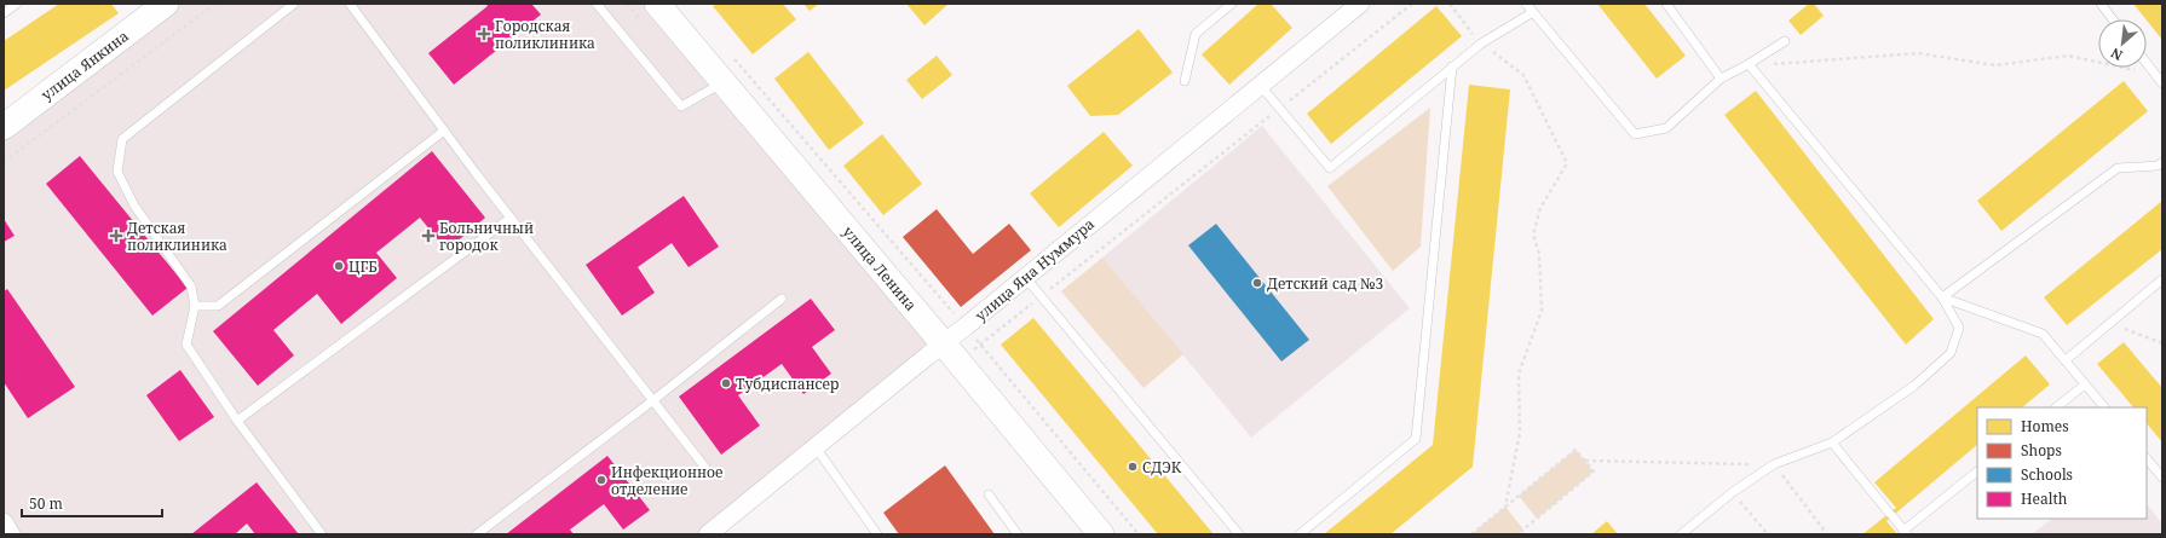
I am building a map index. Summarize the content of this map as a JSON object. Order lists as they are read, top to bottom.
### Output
{
  "streets": {
    "main road": ["улица Янкина", "улица Ленина"],
    "street": ["улица Яна Нуммура"]
  },
  "crossings": [
    ["улица Ленина", "улица Яна Нуммура"]
  ],
  "places": {
    "health": ["Городская поликлиника", "Детская поликлиника", "Больничный городок"],
    "other": [
      "ЦГБ",
      "Детский сад №3",
      "Тубдиспансер",
      "СДЭК",
      "Инфекционное отделение"
    ]
  },
  "legend": [
    "Homes",
    "Shops",
    "Schools",
    "Health"
  ],
  "scale_bar": "50 m",
  "north": "bottom left"
}
